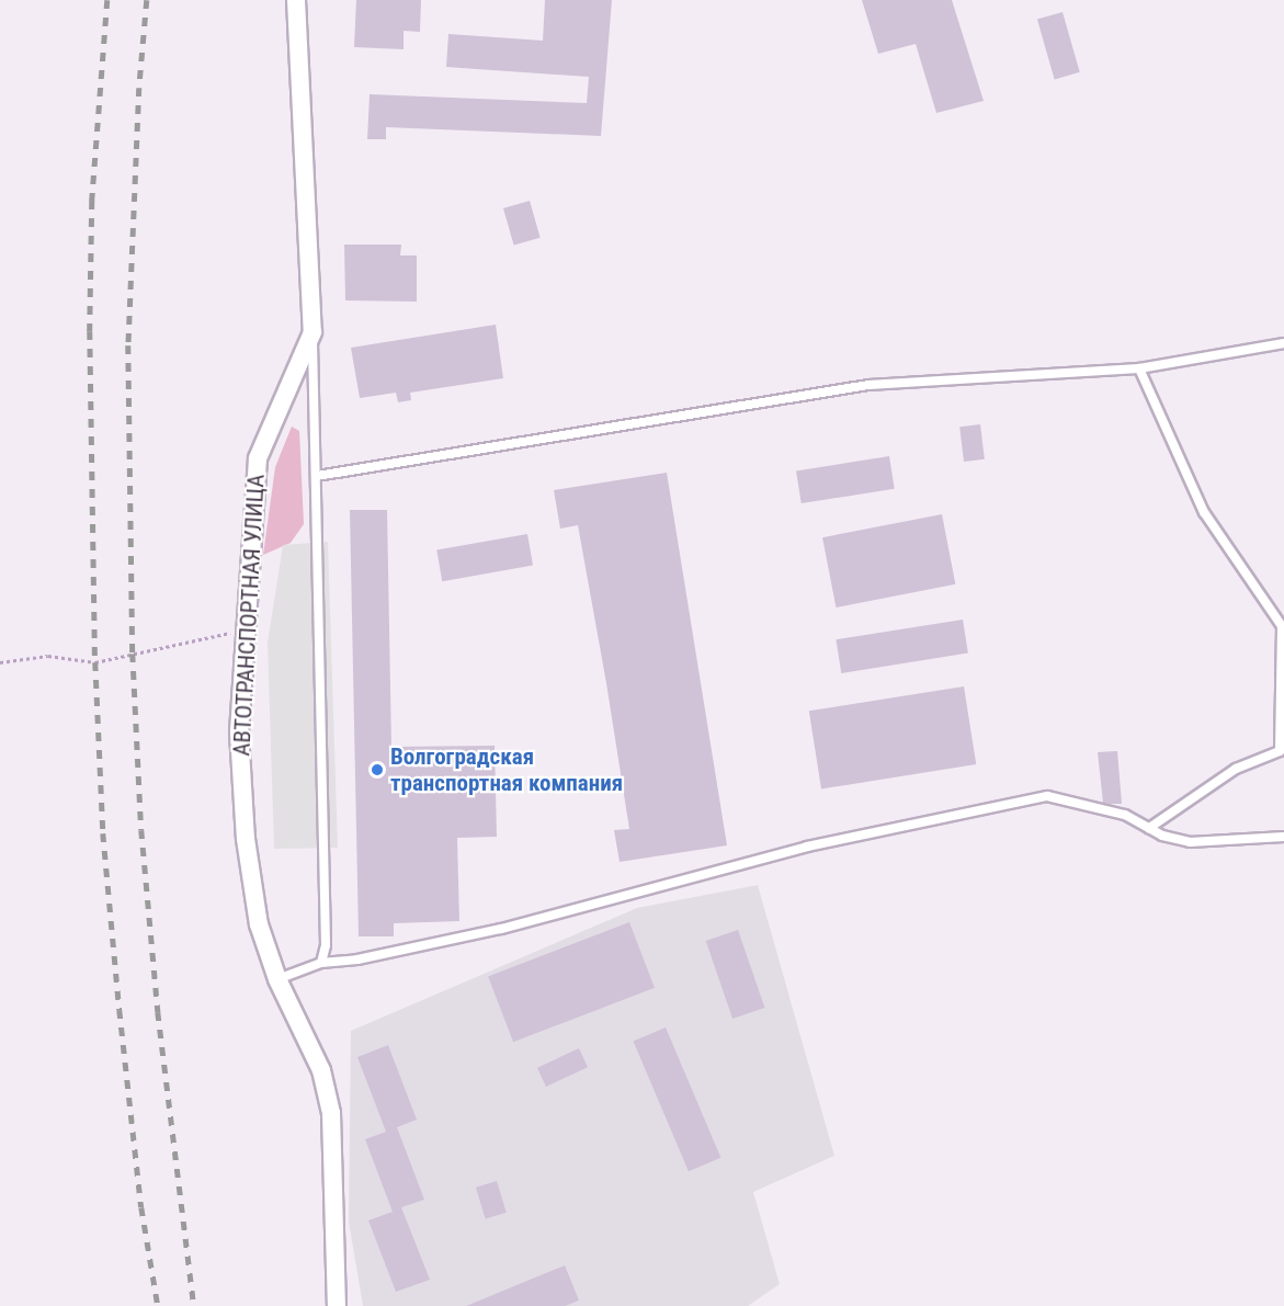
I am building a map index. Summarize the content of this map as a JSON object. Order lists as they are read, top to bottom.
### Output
{
  "streets": {
    "street": ["АВТОТРАНСПОРТНАЯ УЛИЦА"]
  },
  "places": ["Волгоградская транспортная компания"]
}
